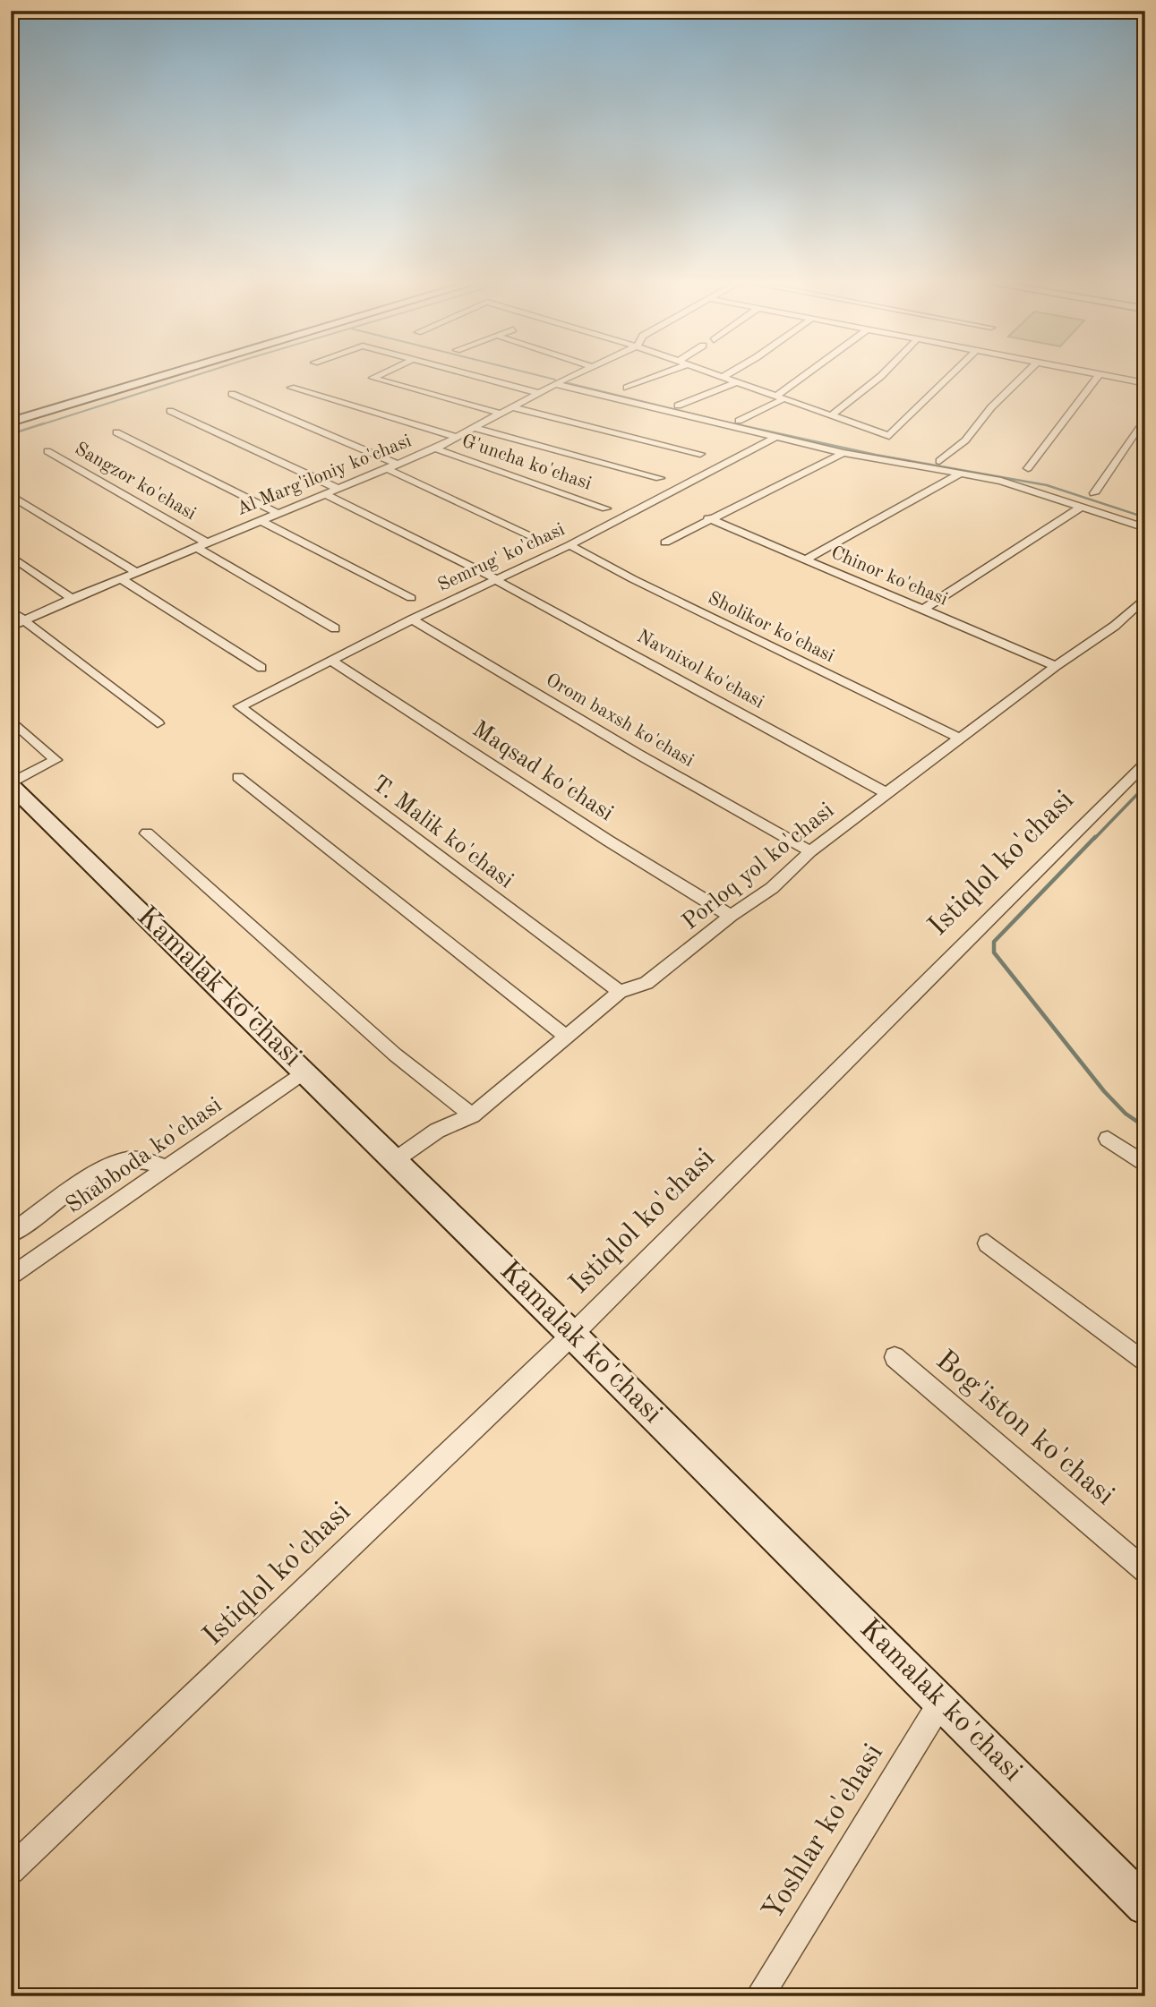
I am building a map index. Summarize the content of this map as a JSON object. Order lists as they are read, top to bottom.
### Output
{
  "streets": {
    "main road": ["Kamalak ko'chasi"],
    "street": [
      "G'uncha ko'chasi",
      "Al Marg'iloniy ko'chasi",
      "Sangzor ko'chasi",
      "Semrug' ko'chasi",
      "Chinor ko'chasi",
      "Sholikor ko'chasi",
      "Navnixol ko'chasi",
      "Orom baxsh ko'chasi",
      "Maqsad ko'chasi",
      "T. Malik ko'chasi",
      "Istiqlol ko'chasi",
      "Porloq yol ko'chasi",
      "Shabboda ko'chasi",
      "Bog'iston ko'chasi",
      "Yoshlar ko'chasi"
    ]
  },
  "crossings": [
    ["G'uncha ko'chasi", "Al Marg'iloniy ko'chasi"],
    ["Al Marg'iloniy ko'chasi", "Sangzor ko'chasi"],
    ["Al Marg'iloniy ko'chasi", "Navnixol ko'chasi"],
    ["Semrug' ko'chasi", "Sholikor ko'chasi"],
    ["Semrug' ko'chasi", "Navnixol ko'chasi"],
    ["Semrug' ko'chasi", "Orom baxsh ko'chasi"],
    ["Semrug' ko'chasi", "Maqsad ko'chasi"],
    ["Semrug' ko'chasi", "T. Malik ko'chasi"],
    ["Chinor ko'chasi", "Porloq yol ko'chasi"],
    ["Sholikor ko'chasi", "Porloq yol ko'chasi"],
    ["Navnixol ko'chasi", "Porloq yol ko'chasi"],
    ["Orom baxsh ko'chasi", "Porloq yol ko'chasi"],
    ["Maqsad ko'chasi", "Porloq yol ko'chasi"],
    ["T. Malik ko'chasi", "Porloq yol ko'chasi"],
    ["Istiqlol ko'chasi", "Kamalak ko'chasi"],
    ["Porloq yol ko'chasi", "Kamalak ko'chasi"],
    ["Kamalak ko'chasi", "Shabboda ko'chasi"],
    ["Kamalak ko'chasi", "Yoshlar ko'chasi"]
  ]
}
